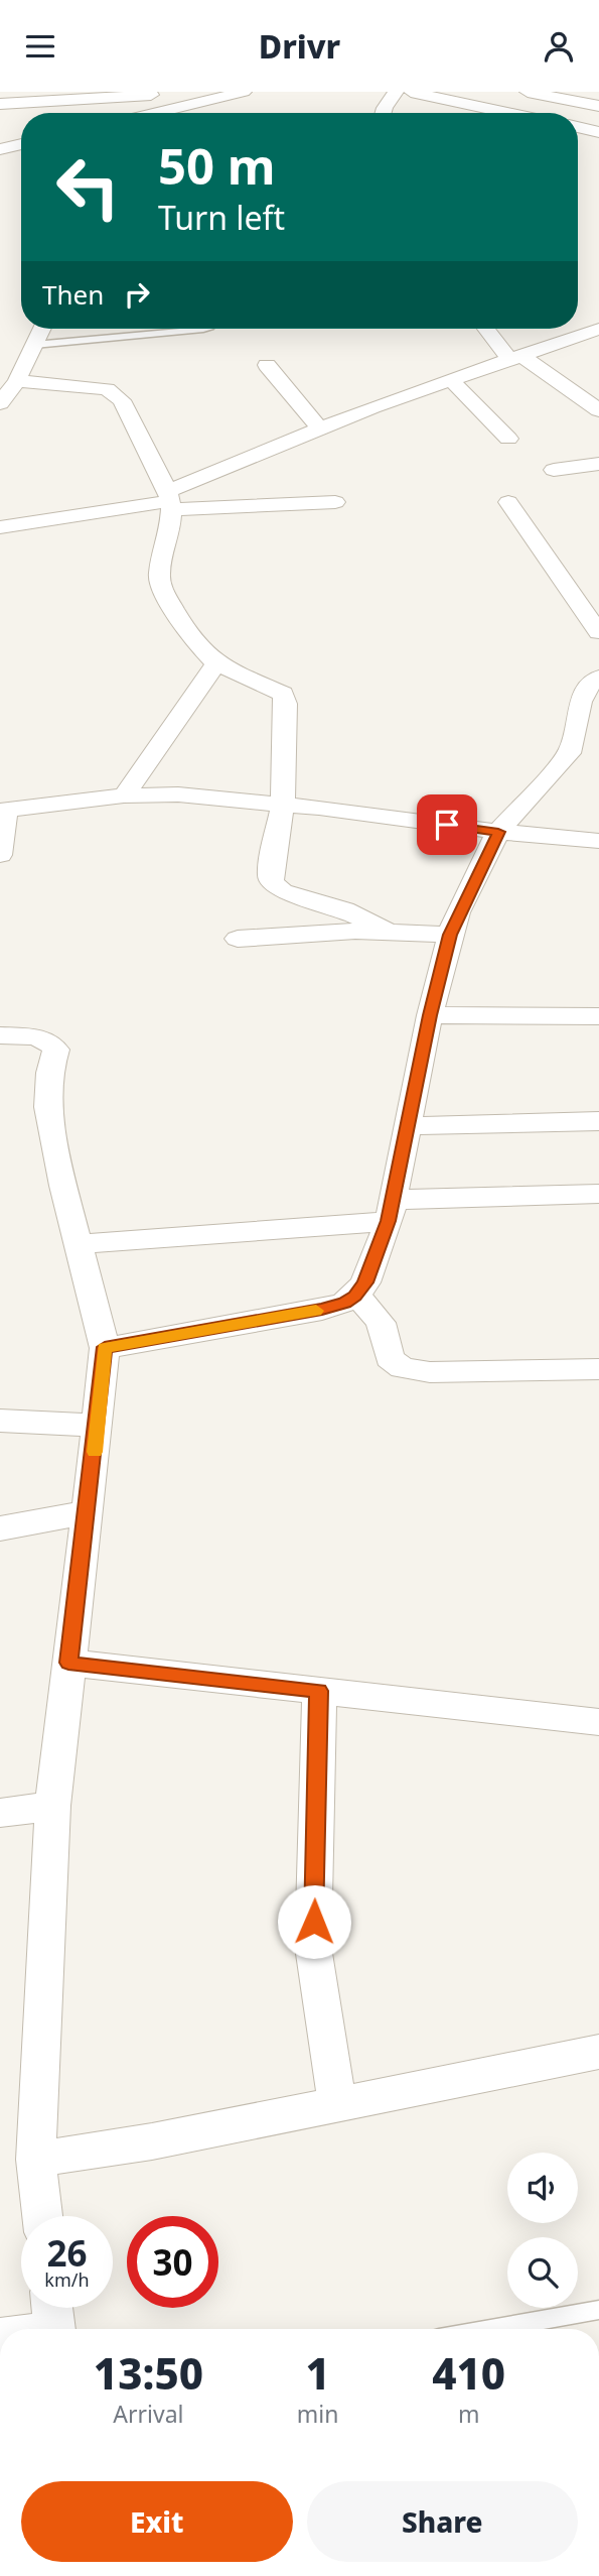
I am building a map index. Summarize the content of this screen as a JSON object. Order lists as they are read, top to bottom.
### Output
{
  "page": {
    "header": "Drivr",
    "turn": ["50 m", "Turn left"],
    "then": "Then",
    "speed": "26 km/h",
    "limit": "30",
    "eta": [
      "13:50",
      "Arrival",
      "1",
      "min",
      "410",
      "m"
    ],
    "buttons": ["Exit", "Share"]
  }
}
